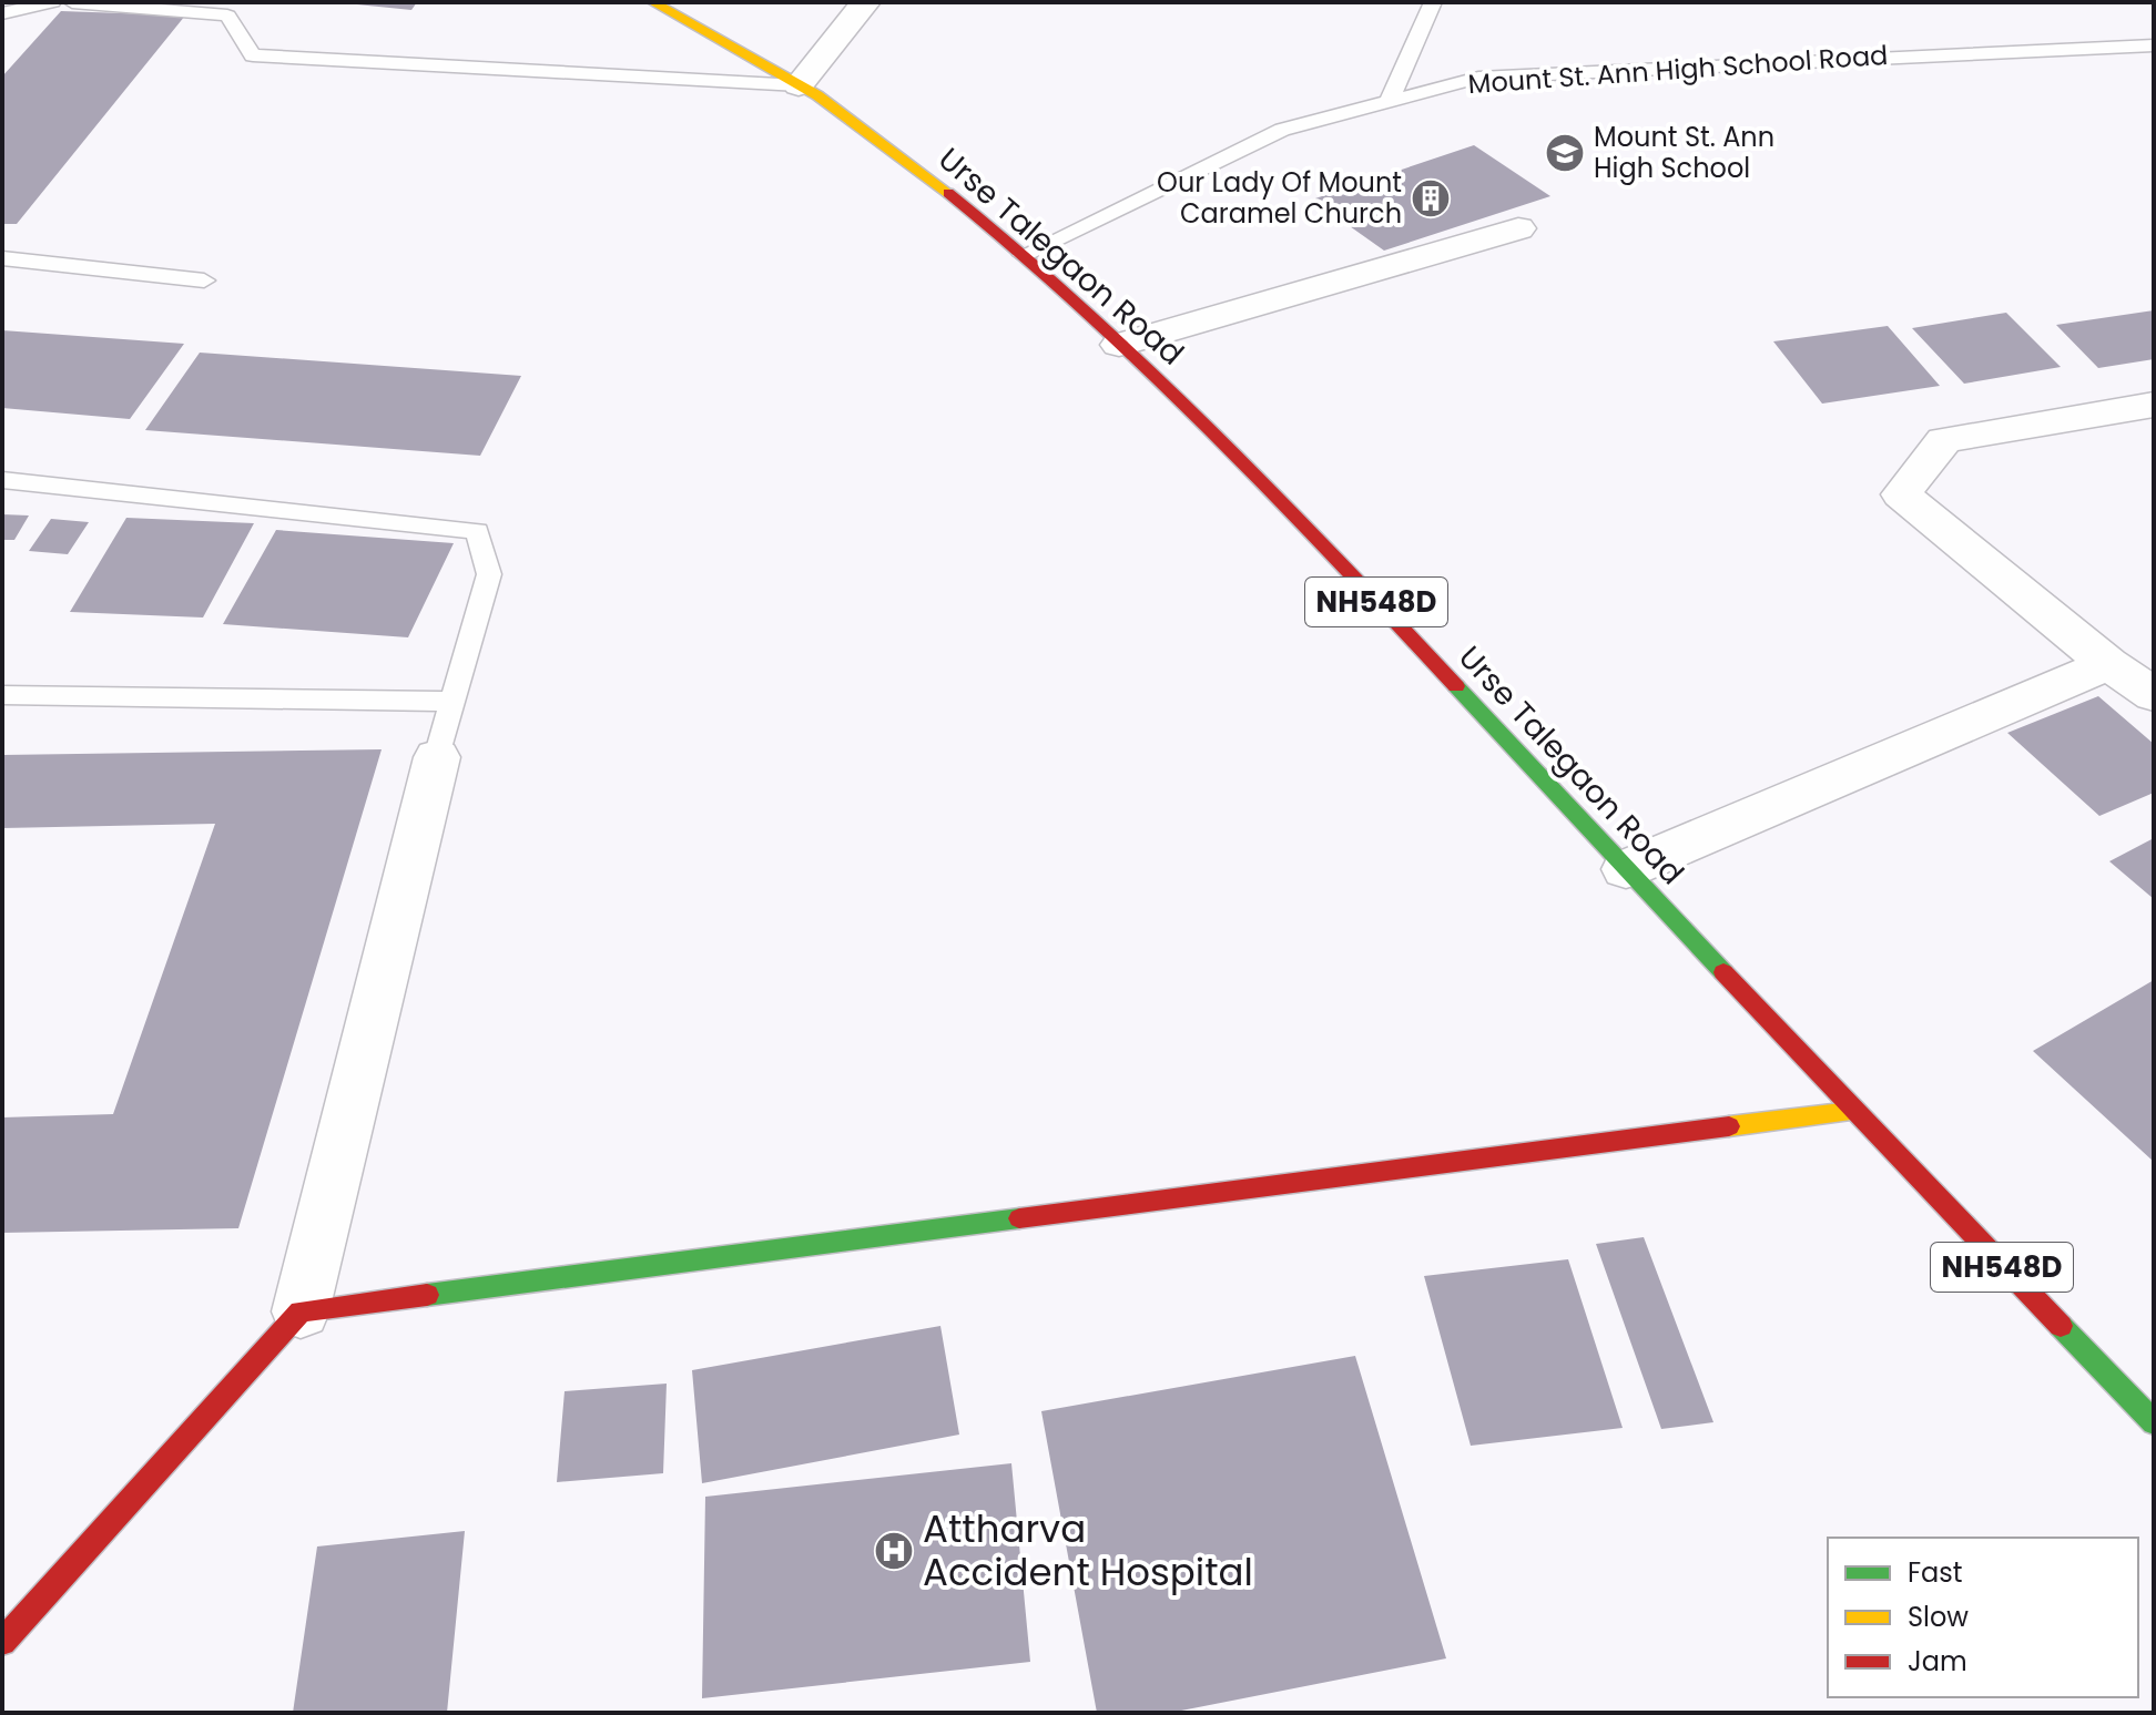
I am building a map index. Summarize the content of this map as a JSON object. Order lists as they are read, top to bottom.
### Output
{
  "streets": {
    "main road": ["Urse Talegaon Road", "NH548D"],
    "lane": ["Mount St. Ann High School Road"]
  },
  "crossings": [
    ["Mount St. Ann High School Road", "Urse Talegaon Road"]
  ],
  "places": {
    "school or university": ["Mount St. Ann High School"],
    "building": ["Our Lady Of Mount Caramel Church"],
    "hospital": ["Attharva Accident Hospital"]
  },
  "legend": ["Fast", "Slow", "Jam"]
}
